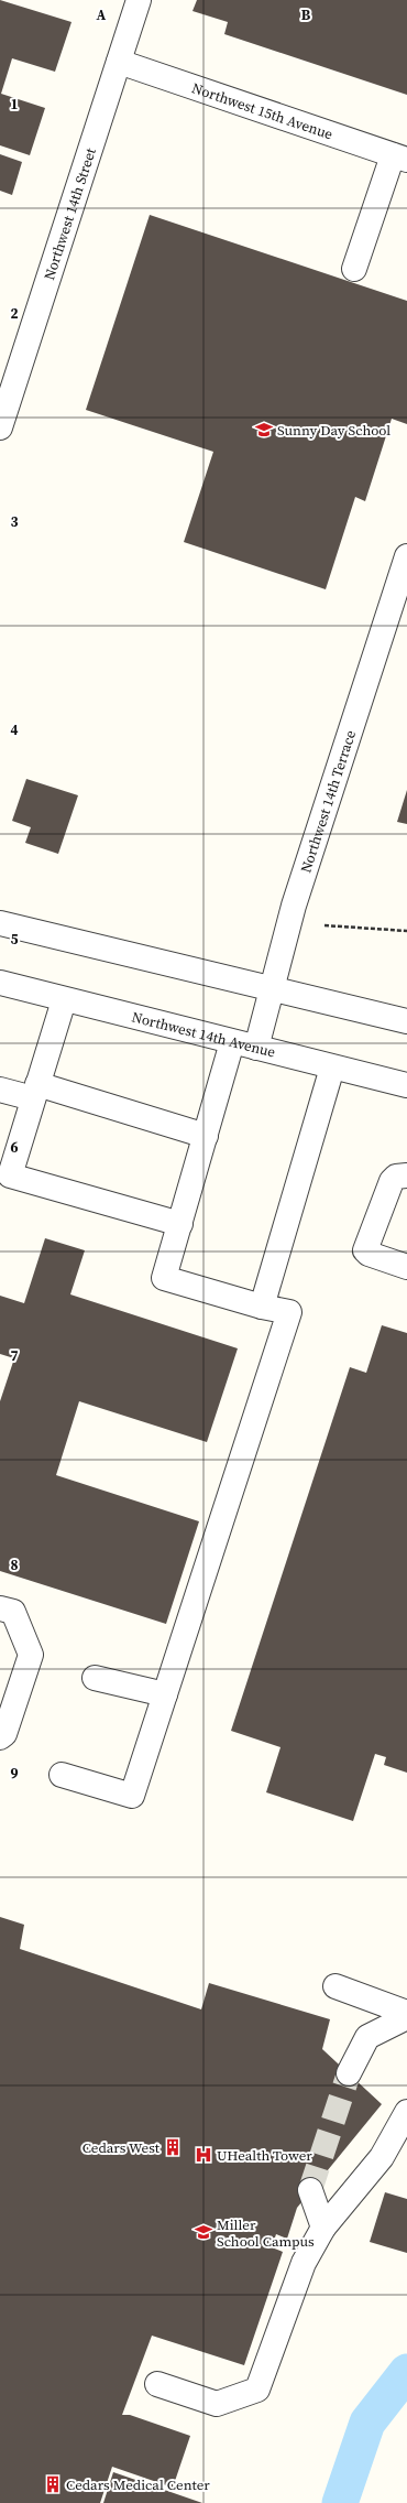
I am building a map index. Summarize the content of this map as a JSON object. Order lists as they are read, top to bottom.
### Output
{
  "streets": {
    "street": [
      "Northwest 15th Avenue",
      "Northwest 14th Street",
      "Northwest 14th Terrace",
      "Northwest 14th Avenue"
    ]
  },
  "crossings": [
    ["Northwest 15th Avenue", "Northwest 14th Street"],
    ["Northwest 14th Terrace", "Northwest 14th Avenue"]
  ],
  "places": {
    "school or university": ["Sunny Day School", "Miller School Campus"],
    "building": ["Cedars West", "Cedars Medical Center"],
    "hospital": ["UHealth Tower"]
  },
  "grid": {
    "columns": ["A", "B"],
    "rows": [
      "1",
      "2",
      "3",
      "4",
      "5",
      "6",
      "7",
      "8",
      "9"
    ]
  }
}
